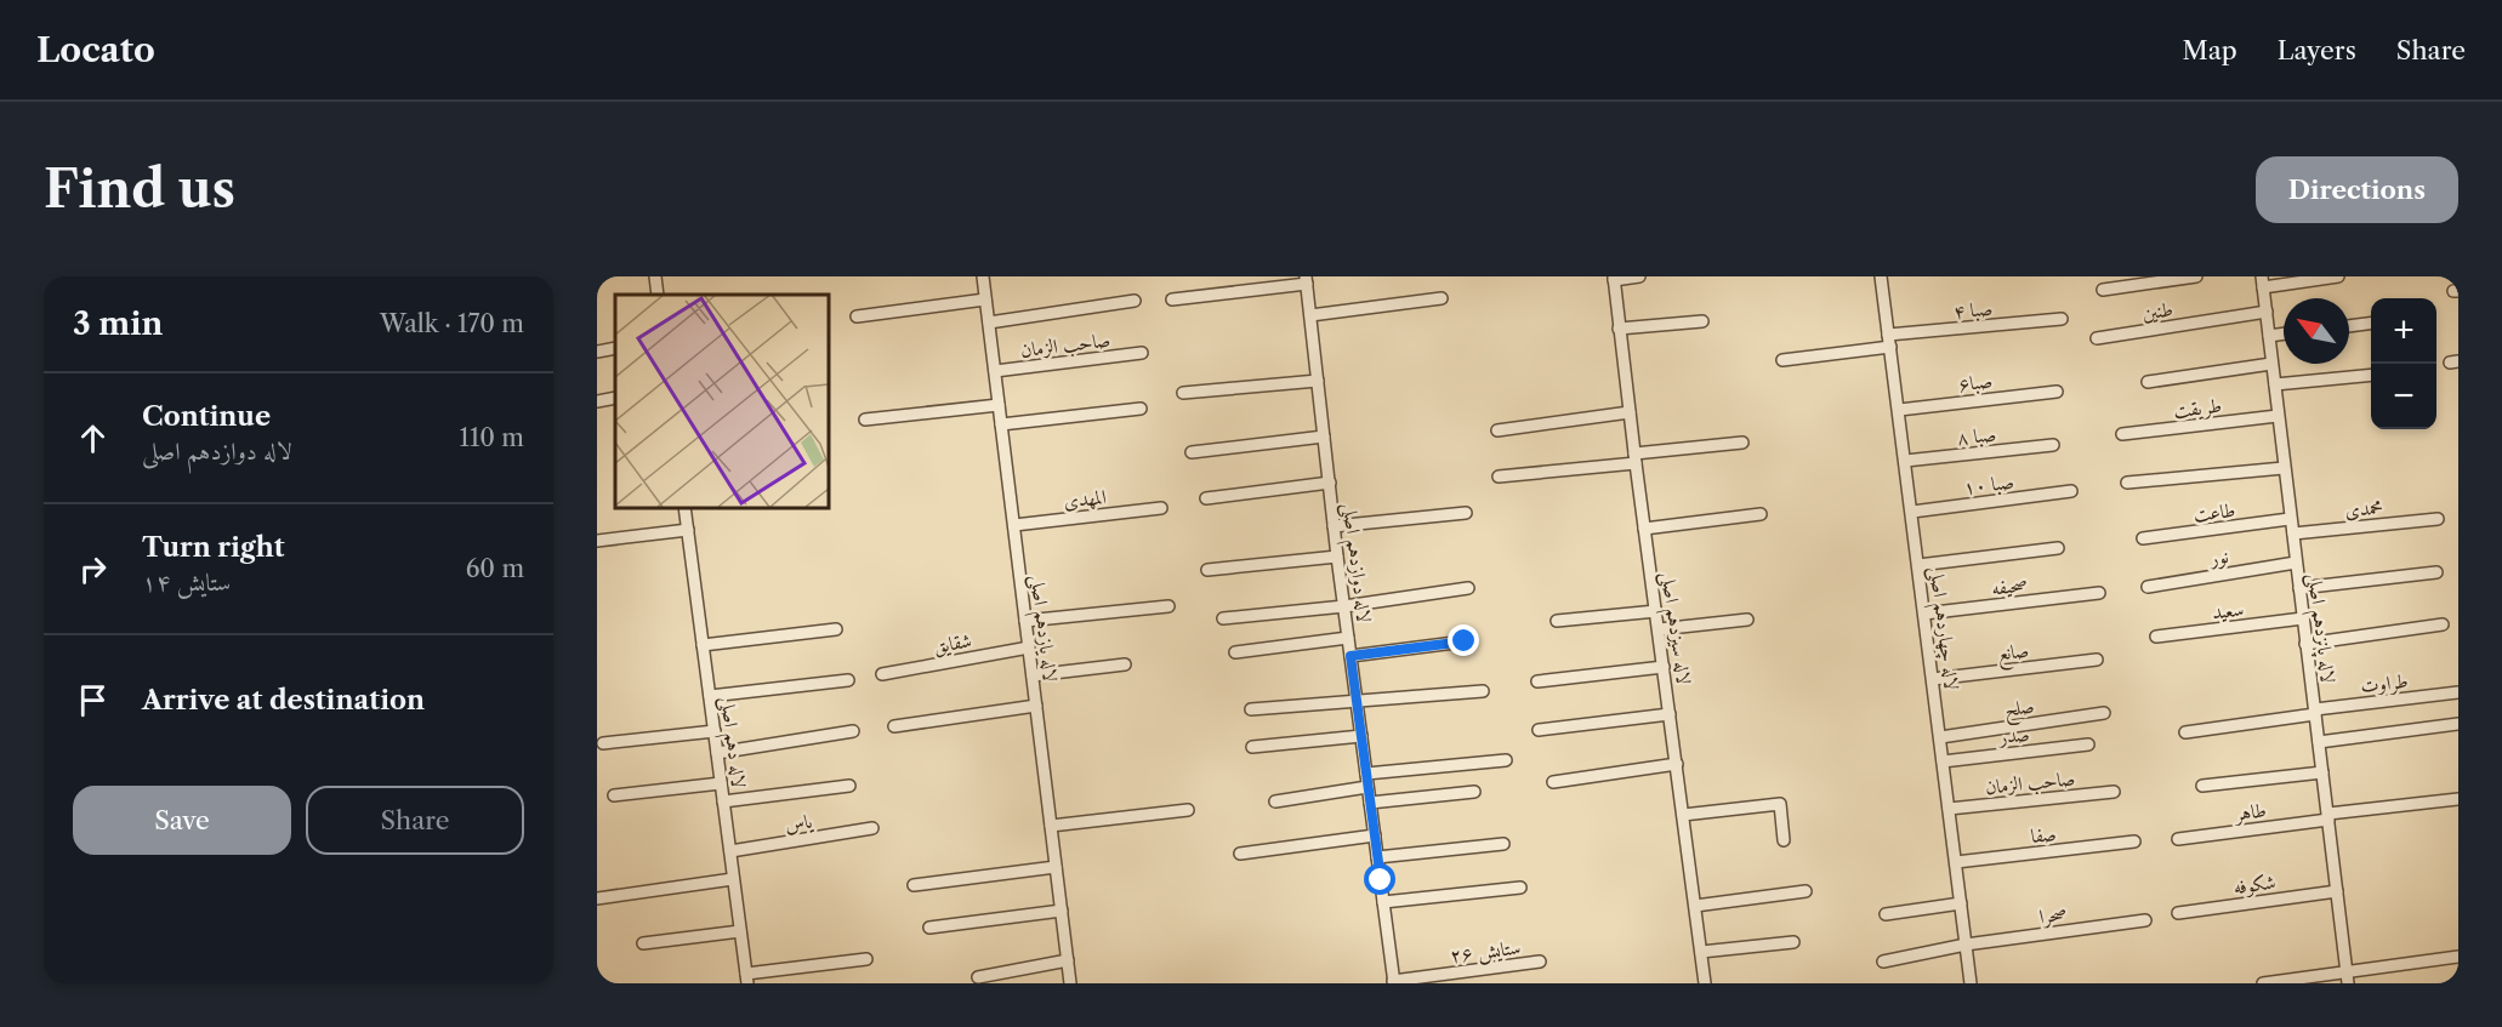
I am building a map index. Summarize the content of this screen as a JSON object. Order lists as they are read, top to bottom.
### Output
{
  "streets": {
    "street": [
      "صبا ۴",
      "طنین",
      "صاحب الزمان",
      "صبا۶",
      "طریقت",
      "صبا ۸",
      "صبا ۱۰",
      "المهدی",
      "محمدی",
      "طاعت",
      "نور",
      "لاله دوازدهم اصلی",
      "صحیفه",
      "سعید",
      "لاله یازدهم اصلی",
      "لاله سیزدهم اصلی",
      "لاله چهاردهم اصلی",
      "لاله پانزدهم اصلی",
      "شقایق",
      "صانع",
      "طراوت",
      "صلح",
      "صدر",
      "لاله دهم اصلی",
      "طاهر",
      "یاس",
      "صفا",
      "شکوفه",
      "صحرا",
      "ستایش ۲۶"
    ]
  },
  "crossings": [
    ["صبا ۴", "لاله چهاردهم اصلی"],
    ["طنین", "لاله پانزدهم اصلی"],
    ["صاحب الزمان", "لاله یازدهم اصلی"],
    ["صاحب الزمان", "لاله چهاردهم اصلی"],
    ["صبا۶", "لاله چهاردهم اصلی"],
    ["طریقت", "لاله پانزدهم اصلی"],
    ["صبا ۸", "لاله چهاردهم اصلی"],
    ["صبا ۱۰", "لاله چهاردهم اصلی"],
    ["المهدی", "لاله یازدهم اصلی"],
    ["محمدی", "لاله پانزدهم اصلی"],
    ["طاعت", "لاله پانزدهم اصلی"],
    ["نور", "لاله پانزدهم اصلی"],
    ["لاله دوازدهم اصلی", "ستایش ۲۶"],
    ["صحیفه", "لاله چهاردهم اصلی"],
    ["سعید", "لاله پانزدهم اصلی"],
    ["لاله یازدهم اصلی", "شقایق"],
    ["لاله چهاردهم اصلی", "صانع"],
    ["لاله چهاردهم اصلی", "صلح"],
    ["لاله چهاردهم اصلی", "صدر"],
    ["لاله چهاردهم اصلی", "صفا"],
    ["لاله چهاردهم اصلی", "صحرا"],
    ["لاله پانزدهم اصلی", "طراوت"],
    ["لاله پانزدهم اصلی", "طاهر"],
    ["لاله پانزدهم اصلی", "شکوفه"],
    ["لاله دهم اصلی", "یاس"]
  ],
  "north": "top left",
  "page": {
    "header": "Locato",
    "nav": ["Map", "Layers", "Share"],
    "buttons": [
      "Directions",
      ["Save", "Share"]
    ],
    "title": "Find us",
    "heading": ["3 min", "Walk · 170 m"],
    "map_buttons": ["+", "−"],
    "list": [
      ["Continue", "لاله دوازدهم اصلی", "110 m"],
      ["Turn right", "ستایش ۱۴", "60 m"],
      "Arrive at destination"
    ]
  }
}
